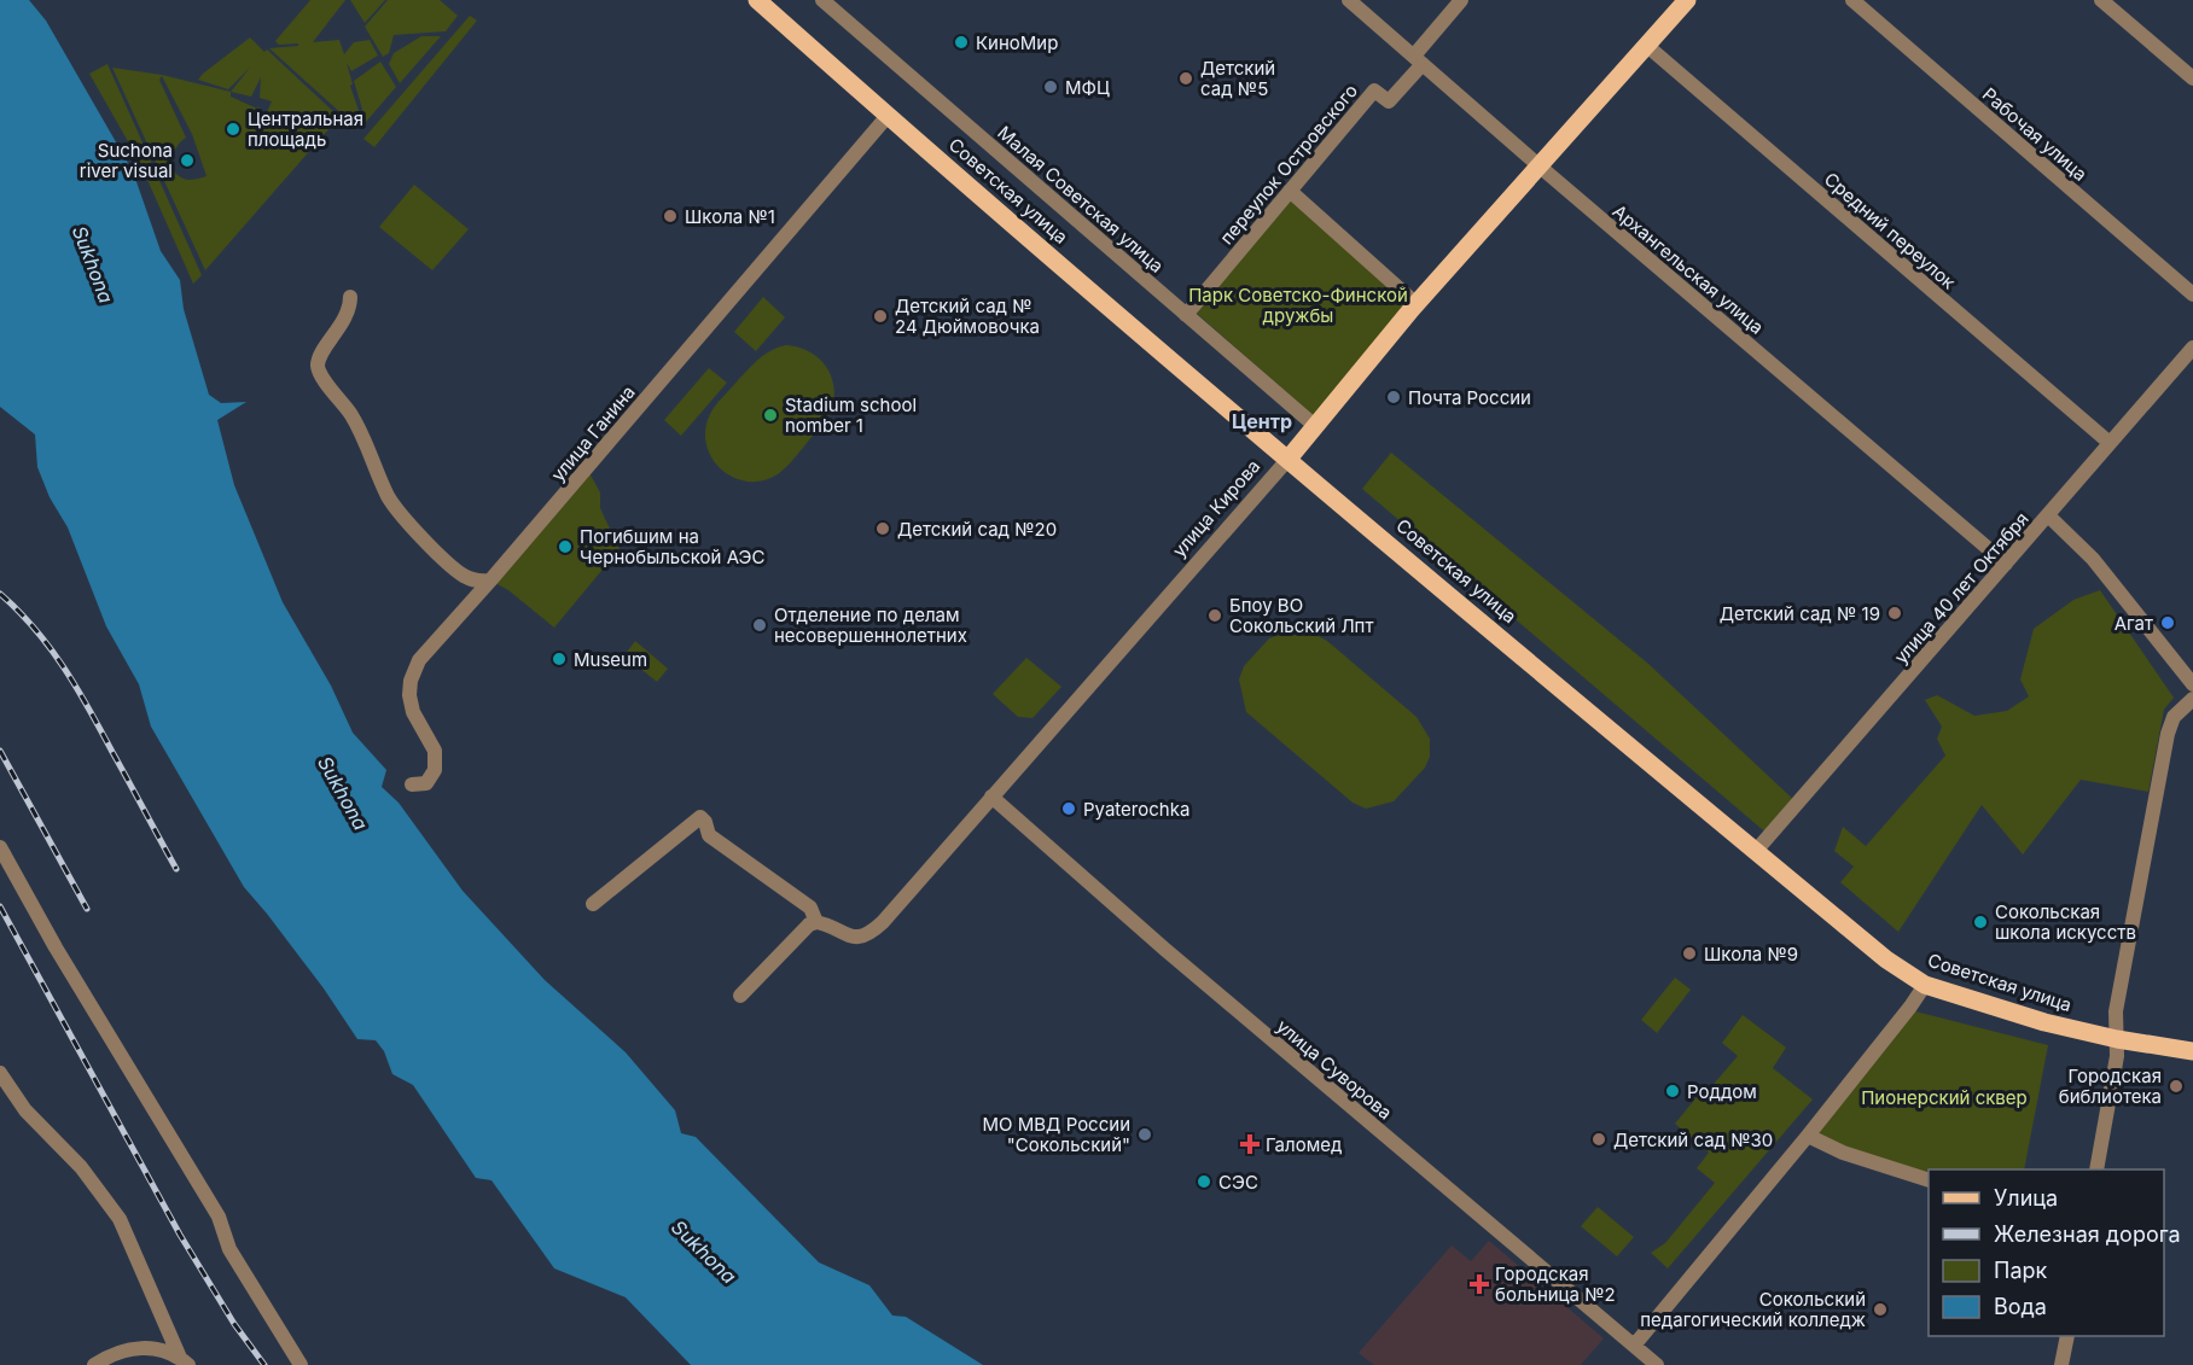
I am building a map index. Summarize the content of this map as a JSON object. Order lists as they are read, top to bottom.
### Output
{
  "streets": {
    "main road": ["Советская улица", "улица Кирова"],
    "street": [
      "Рабочая улица",
      "переулок Островского",
      "Малая Советская улица",
      "Средний переулок",
      "Архангельская улица",
      "улица Ганина",
      "улица 40 лет Октября",
      "улица Суворова"
    ]
  },
  "crossings": [
    ["переулок Островского", "Малая Советская улица"],
    ["переулок Островского", "Архангельская улица"],
    ["Советская улица", "улица Ганина"],
    ["Советская улица", "улица Кирова"],
    ["Советская улица", "улица 40 лет Октября"],
    ["Малая Советская улица", "улица Кирова"],
    ["Средний переулок", "улица Кирова"],
    ["Средний переулок", "улица 40 лет Октября"],
    ["Архангельская улица", "улица Кирова"],
    ["Архангельская улица", "улица 40 лет Октября"],
    ["улица Кирова", "улица Суворова"]
  ],
  "districts": ["Центр"],
  "water": ["Sukhona"],
  "parks": ["Парк Советско-Финской дружбы", "Пионерский сквер"],
  "places": {
    "other": [
      "КиноМир",
      "Детский сад №5",
      "МФЦ",
      "Центральная площадь",
      "Suchona river visual",
      "Школа №1",
      "Детский сад № 24 Дюймовочка",
      "Почта России",
      "Stadium school nomber 1",
      "Детский сад №20",
      "Погибшим на Чернобыльской АЭС",
      "Детский сад № 19",
      "Бпоу ВО Сокольский Лпт",
      "Агат",
      "Отделение по делам несовершеннолетних",
      "Museum",
      "Pyaterochka",
      "Сокольская школа искусств",
      "Школа №9",
      "Городская библиотека",
      "Роддом",
      "МО МВД России \"Сокольский\"",
      "Детский сад №30",
      "СЭС",
      "Сокольский педагогический колледж"
    ],
    "health": ["Галомед", "Городская больница №2"]
  },
  "legend": [
    "Улица",
    "Железная дорога",
    "Парк",
    "Вода"
  ]
}
